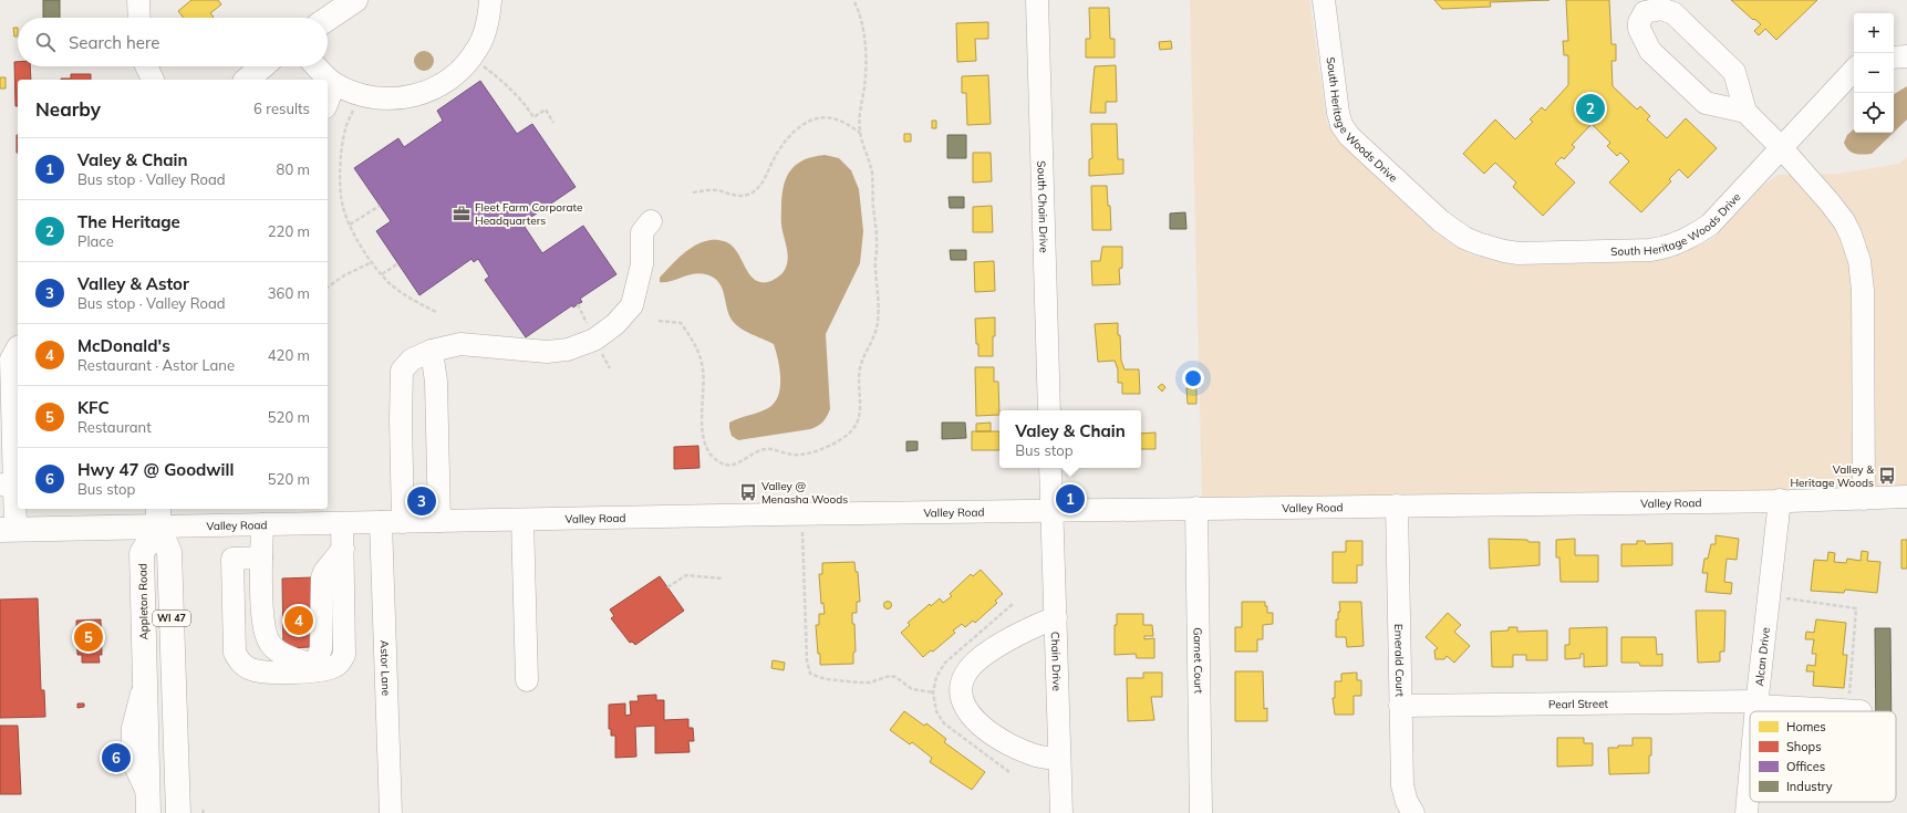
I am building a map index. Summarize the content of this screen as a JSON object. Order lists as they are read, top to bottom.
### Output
{
  "streets": {
    "main road": ["Valley Road", "Appleton Road", "WI 47"],
    "street": [
      "South Heritage Woods Drive",
      "South Chain Drive",
      "Alcan Drive",
      "Garnet Court",
      "Emerald Court",
      "Chain Drive",
      "Astor Lane",
      "Pearl Street"
    ]
  },
  "crossings": [
    ["Valley Road", "Appleton Road"],
    ["Valley Road", "WI 47"],
    ["Valley Road", "Alcan Drive"],
    ["Valley Road", "Garnet Court"],
    ["Valley Road", "Emerald Court"],
    ["Valley Road", "Chain Drive"],
    ["Valley Road", "Astor Lane"],
    ["Appleton Road", "WI 47"],
    ["Alcan Drive", "Pearl Street"],
    ["Emerald Court", "Pearl Street"]
  ],
  "places": {
    "office": ["Fleet Farm Corporate Headquarters"],
    "bus stop": ["Valley & Heritage Woods", "Valley @ Menasha Woods"]
  },
  "legend": [
    "Homes",
    "Shops",
    "Offices",
    "Industry"
  ],
  "page": {
    "map_buttons": ["+", "−"],
    "search": "Search here",
    "heading": ["Nearby", "6 results"],
    "pins": [
      "2",
      "1",
      "3",
      "4",
      "5",
      "6"
    ],
    "list": [
      {
        "mark": "1",
        "name": "Valey & Chain",
        "note": "Bus stop · Valley Road",
        "value": "80 m"
      },
      {
        "mark": "2",
        "name": "The Heritage",
        "note": "Place",
        "value": "220 m"
      },
      {
        "mark": "3",
        "name": "Valley & Astor",
        "note": "Bus stop · Valley Road",
        "value": "360 m"
      },
      {
        "mark": "4",
        "name": "McDonald's",
        "note": "Restaurant · Astor Lane",
        "value": "420 m"
      },
      {
        "mark": "5",
        "name": "KFC",
        "note": "Restaurant",
        "value": "520 m"
      },
      {
        "mark": "6",
        "name": "Hwy 47 @ Goodwill",
        "note": "Bus stop",
        "value": "520 m"
      }
    ],
    "popup": ["Valey & Chain", "Bus stop"]
  }
}
